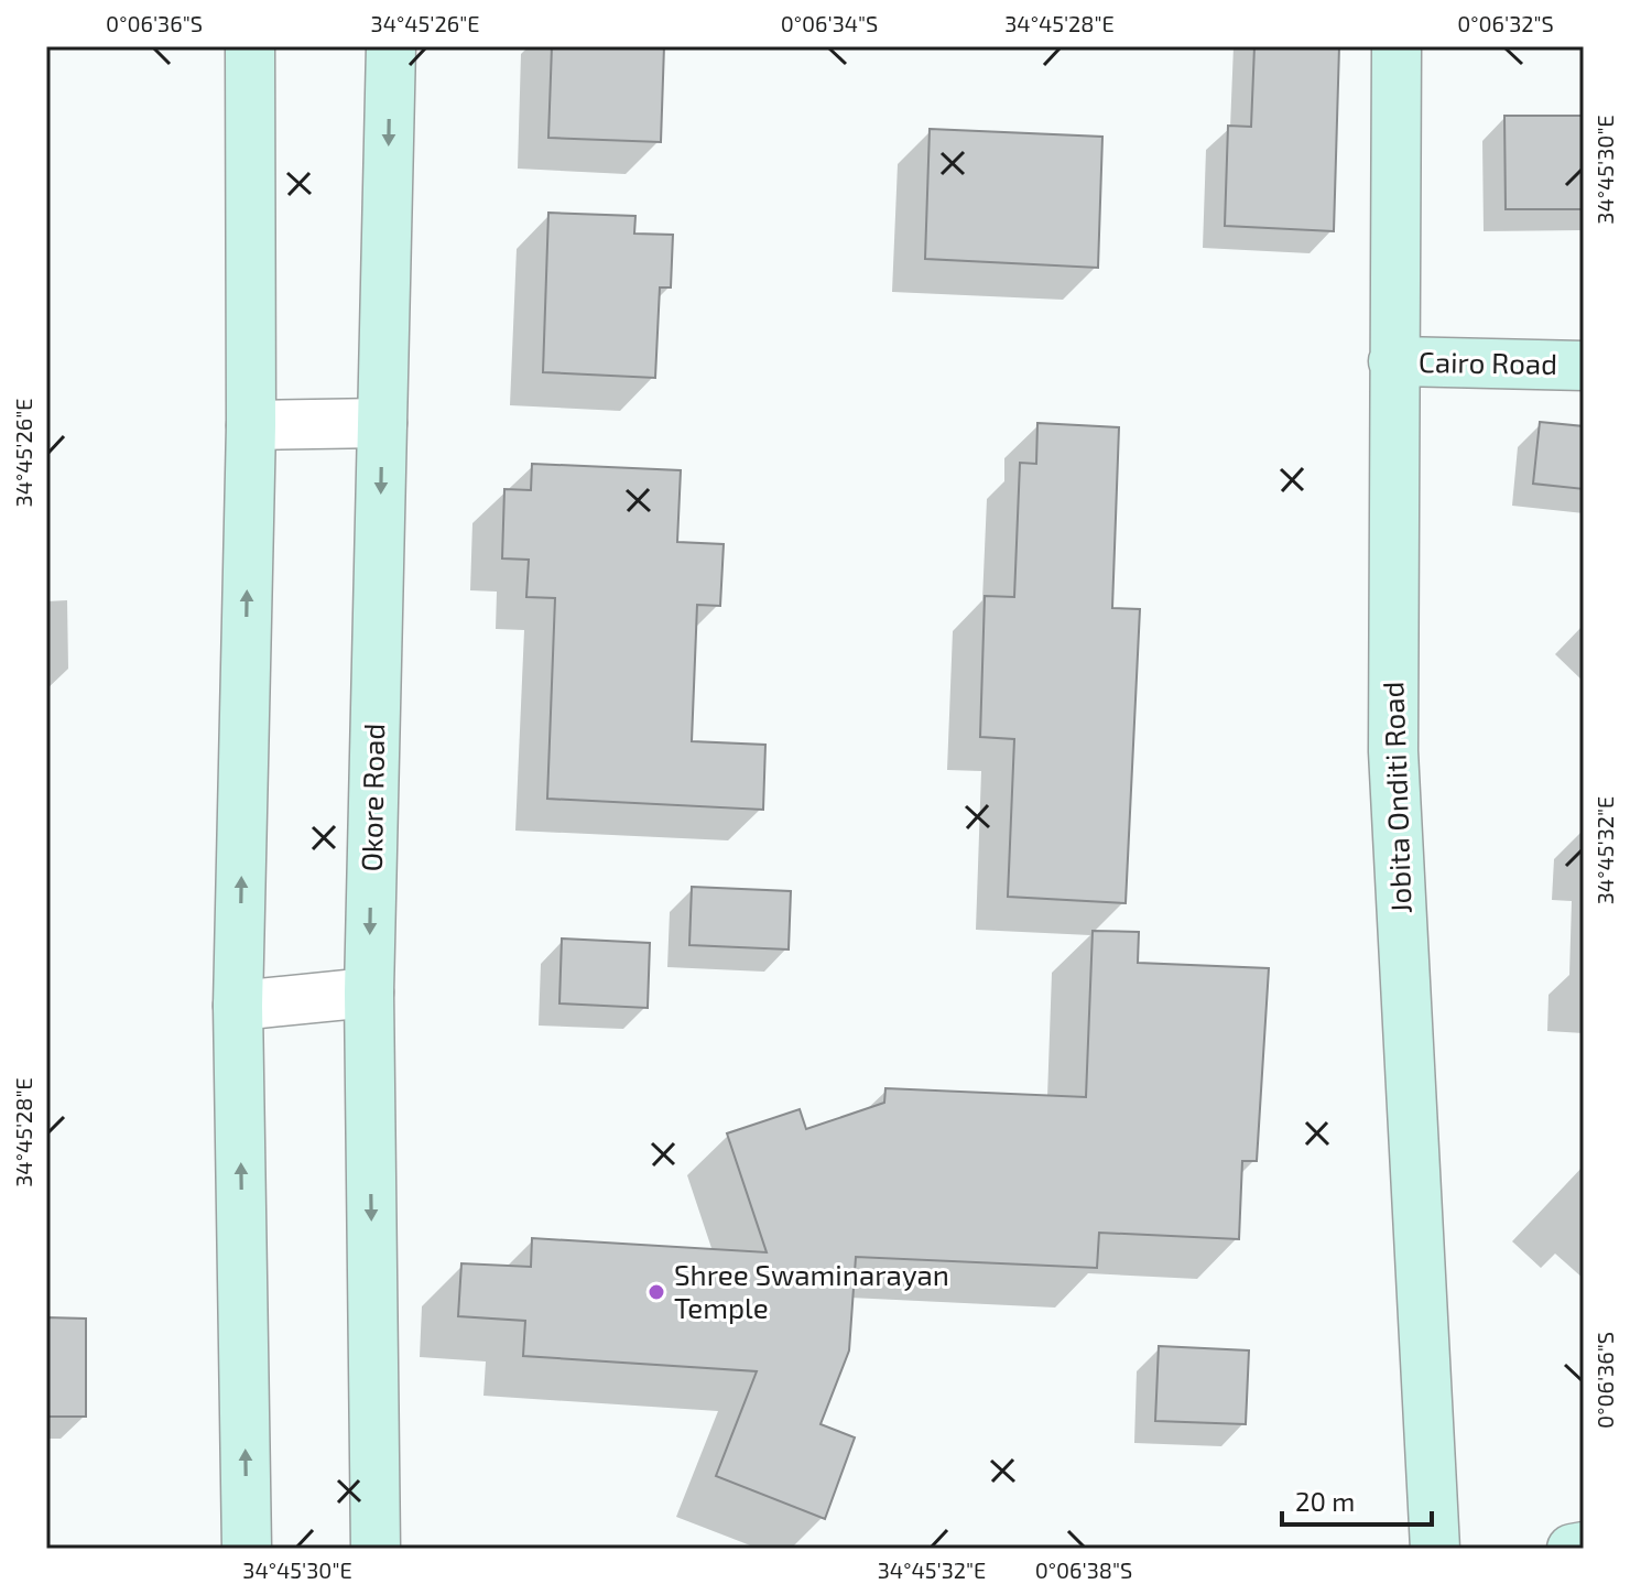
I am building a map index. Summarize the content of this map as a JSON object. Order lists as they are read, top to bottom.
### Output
{
  "streets": {
    "street": ["Cairo Road", "Okore Road", "Jobita Onditi Road"]
  },
  "crossings": [
    ["Cairo Road", "Jobita Onditi Road"]
  ],
  "places": ["Shree Swaminarayan Temple"],
  "scale_bar": "20 m",
  "coordinates": [
    "0°06'36\"S",
    "34°45'26\"E",
    "0°06'34\"S",
    "34°45'28\"E",
    "0°06'32\"S",
    "34°45'30\"E",
    "34°45'32\"E",
    "0°06'38\"S"
  ]
}
